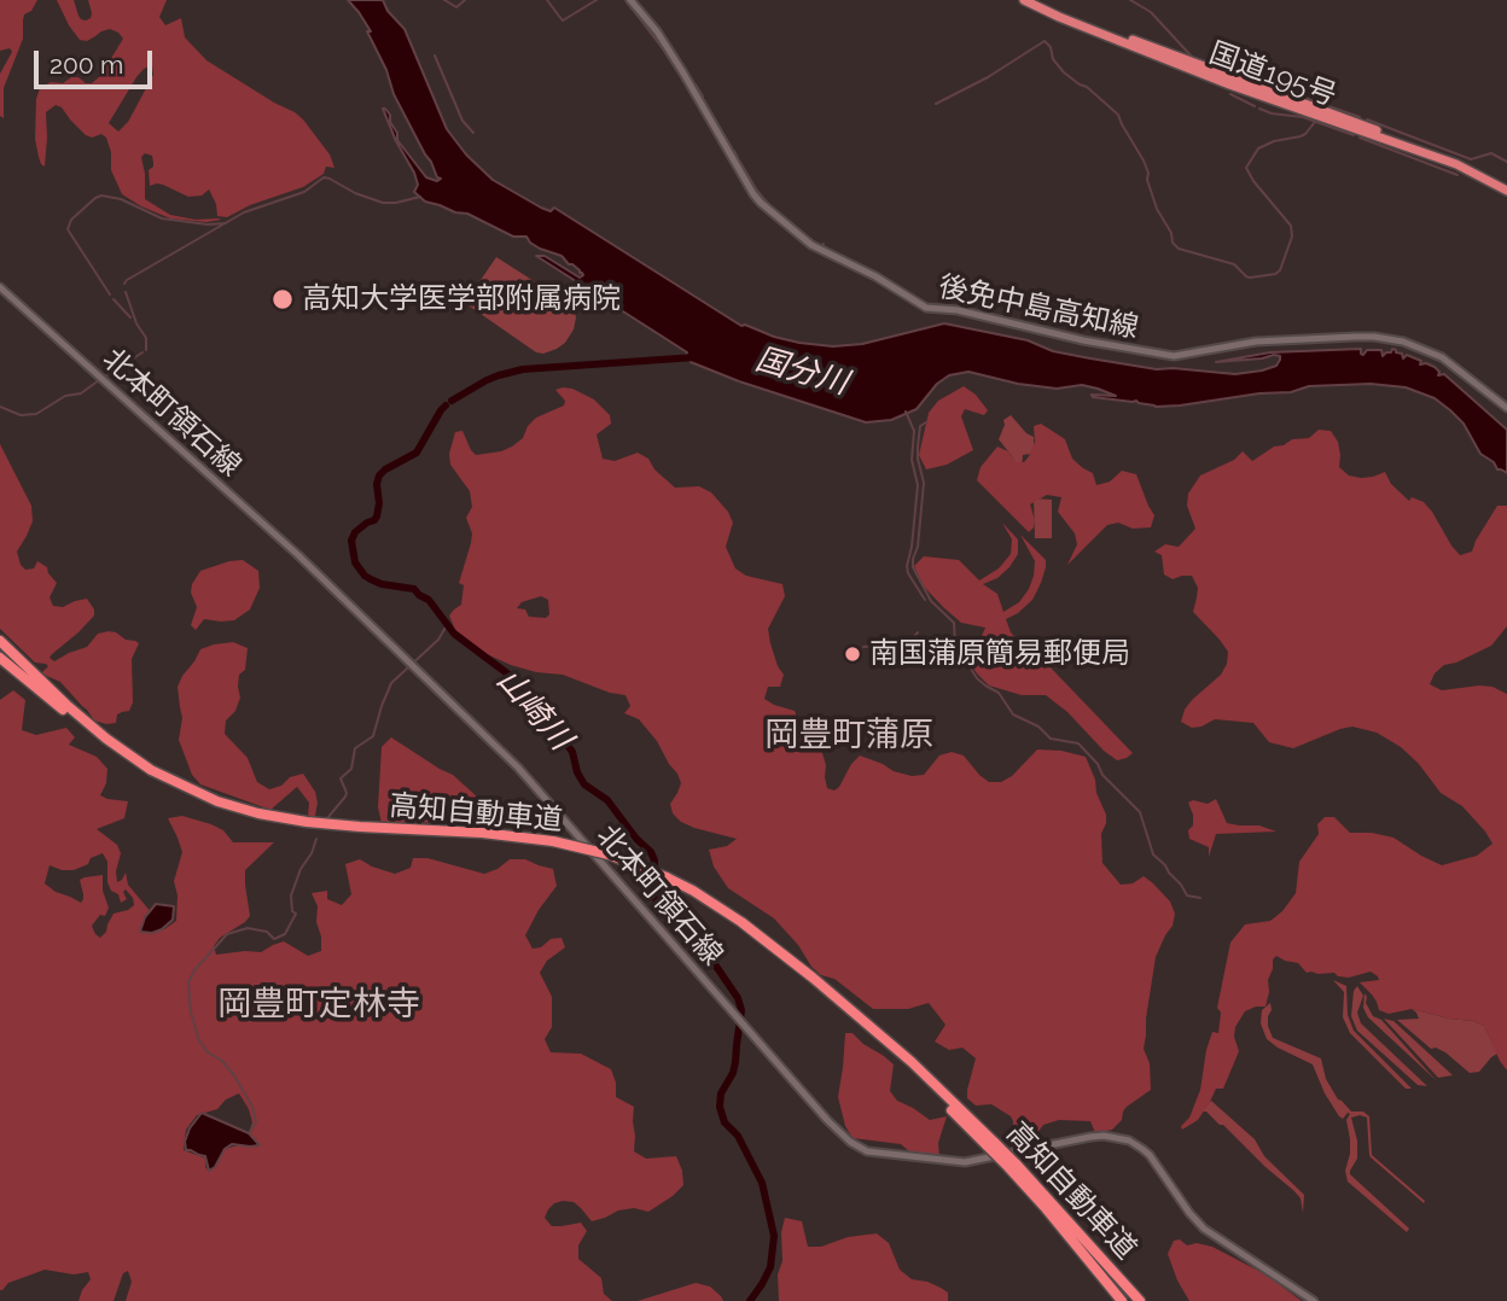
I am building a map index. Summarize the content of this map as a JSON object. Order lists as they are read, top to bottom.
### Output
{
  "streets": {
    "highway": ["国道195号", "高知自動車道"],
    "main road": ["後免中島高知線", "北本町領石線"]
  },
  "districts": ["岡豊町蒲原", "岡豊町定林寺"],
  "water": ["国分川", "山崎川"],
  "places": ["高知大学医学部附属病院", "南国蒲原簡易郵便局"],
  "scale_bar": "200 m"
}
